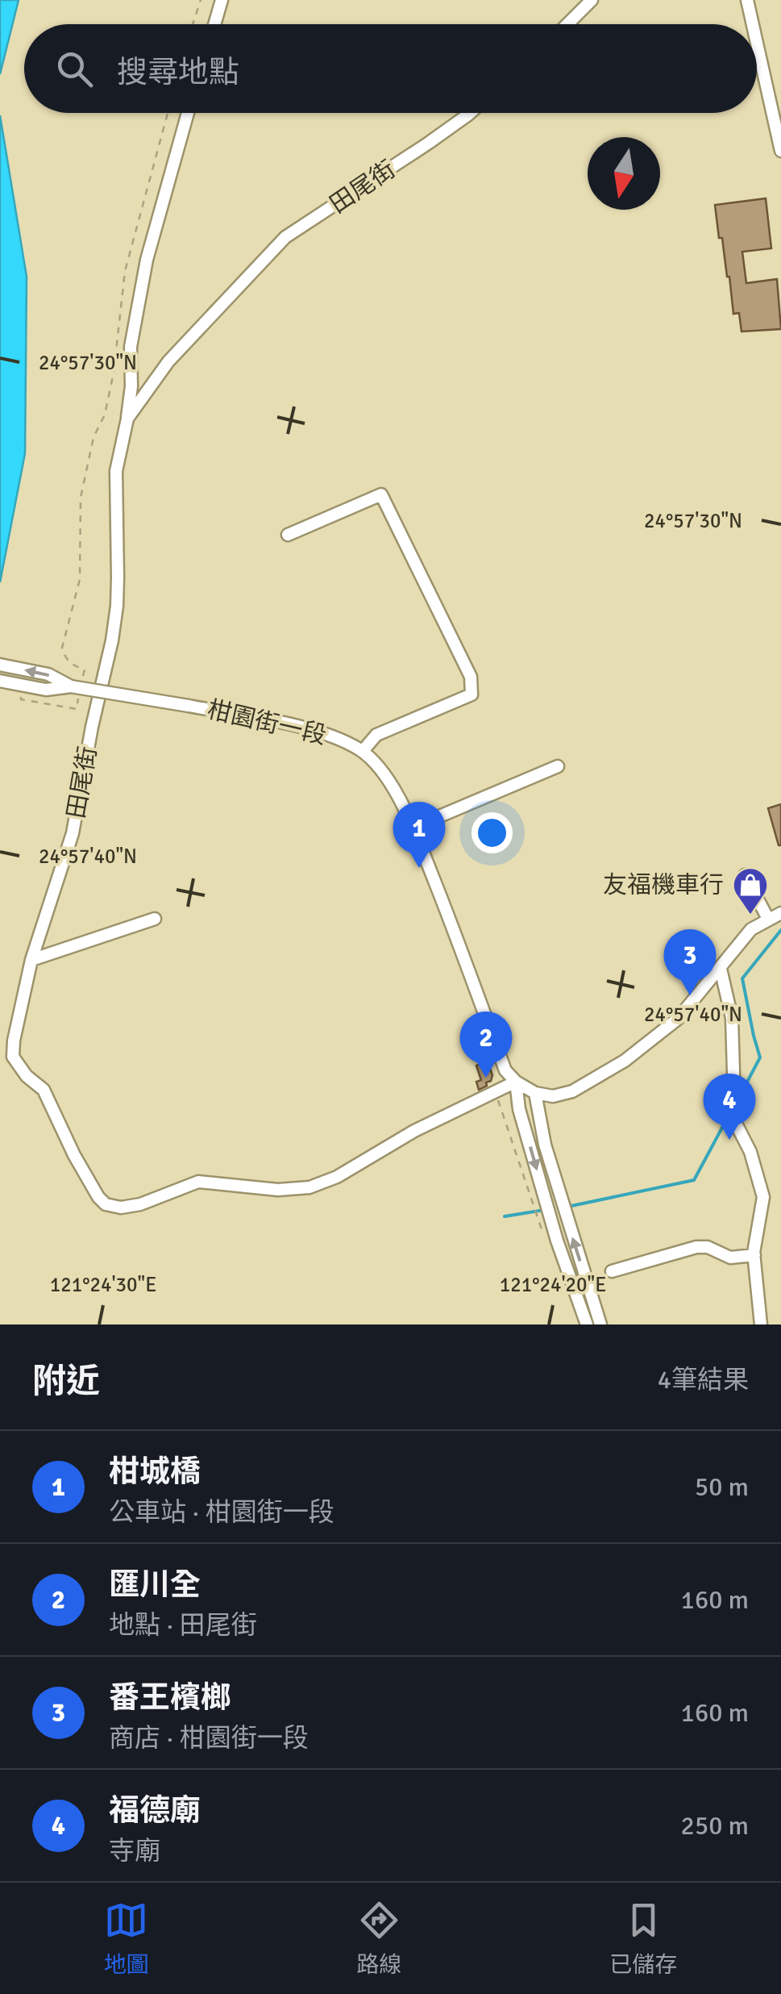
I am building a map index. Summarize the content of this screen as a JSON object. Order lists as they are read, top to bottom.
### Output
{
  "streets": {
    "street": ["田尾街", "柑園街一段"]
  },
  "crossings": [
    ["田尾街", "柑園街一段"]
  ],
  "places": {
    "shop": ["友福機車行"]
  },
  "north": "bottom",
  "page": {
    "search": "搜尋地點",
    "pins": [
      "1",
      "3",
      "2",
      "4"
    ],
    "heading": ["附近", "4筆結果"],
    "list": [
      {
        "mark": "1",
        "name": "柑城橋",
        "note": "公車站 · 柑園街一段",
        "value": "50 m"
      },
      {
        "mark": "2",
        "name": "匯川全",
        "note": "地點 · 田尾街",
        "value": "160 m"
      },
      {
        "mark": "3",
        "name": "番王檳榔",
        "note": "商店 · 柑園街一段",
        "value": "160 m"
      },
      {
        "mark": "4",
        "name": "福德廟",
        "note": "寺廟",
        "value": "250 m"
      }
    ],
    "nav": ["地圖", "路線", "已儲存"]
  },
  "coordinates": [
    "24°57'30\"N",
    "24°57'40\"N",
    "121°24'30\"E",
    "121°24'20\"E"
  ]
}
